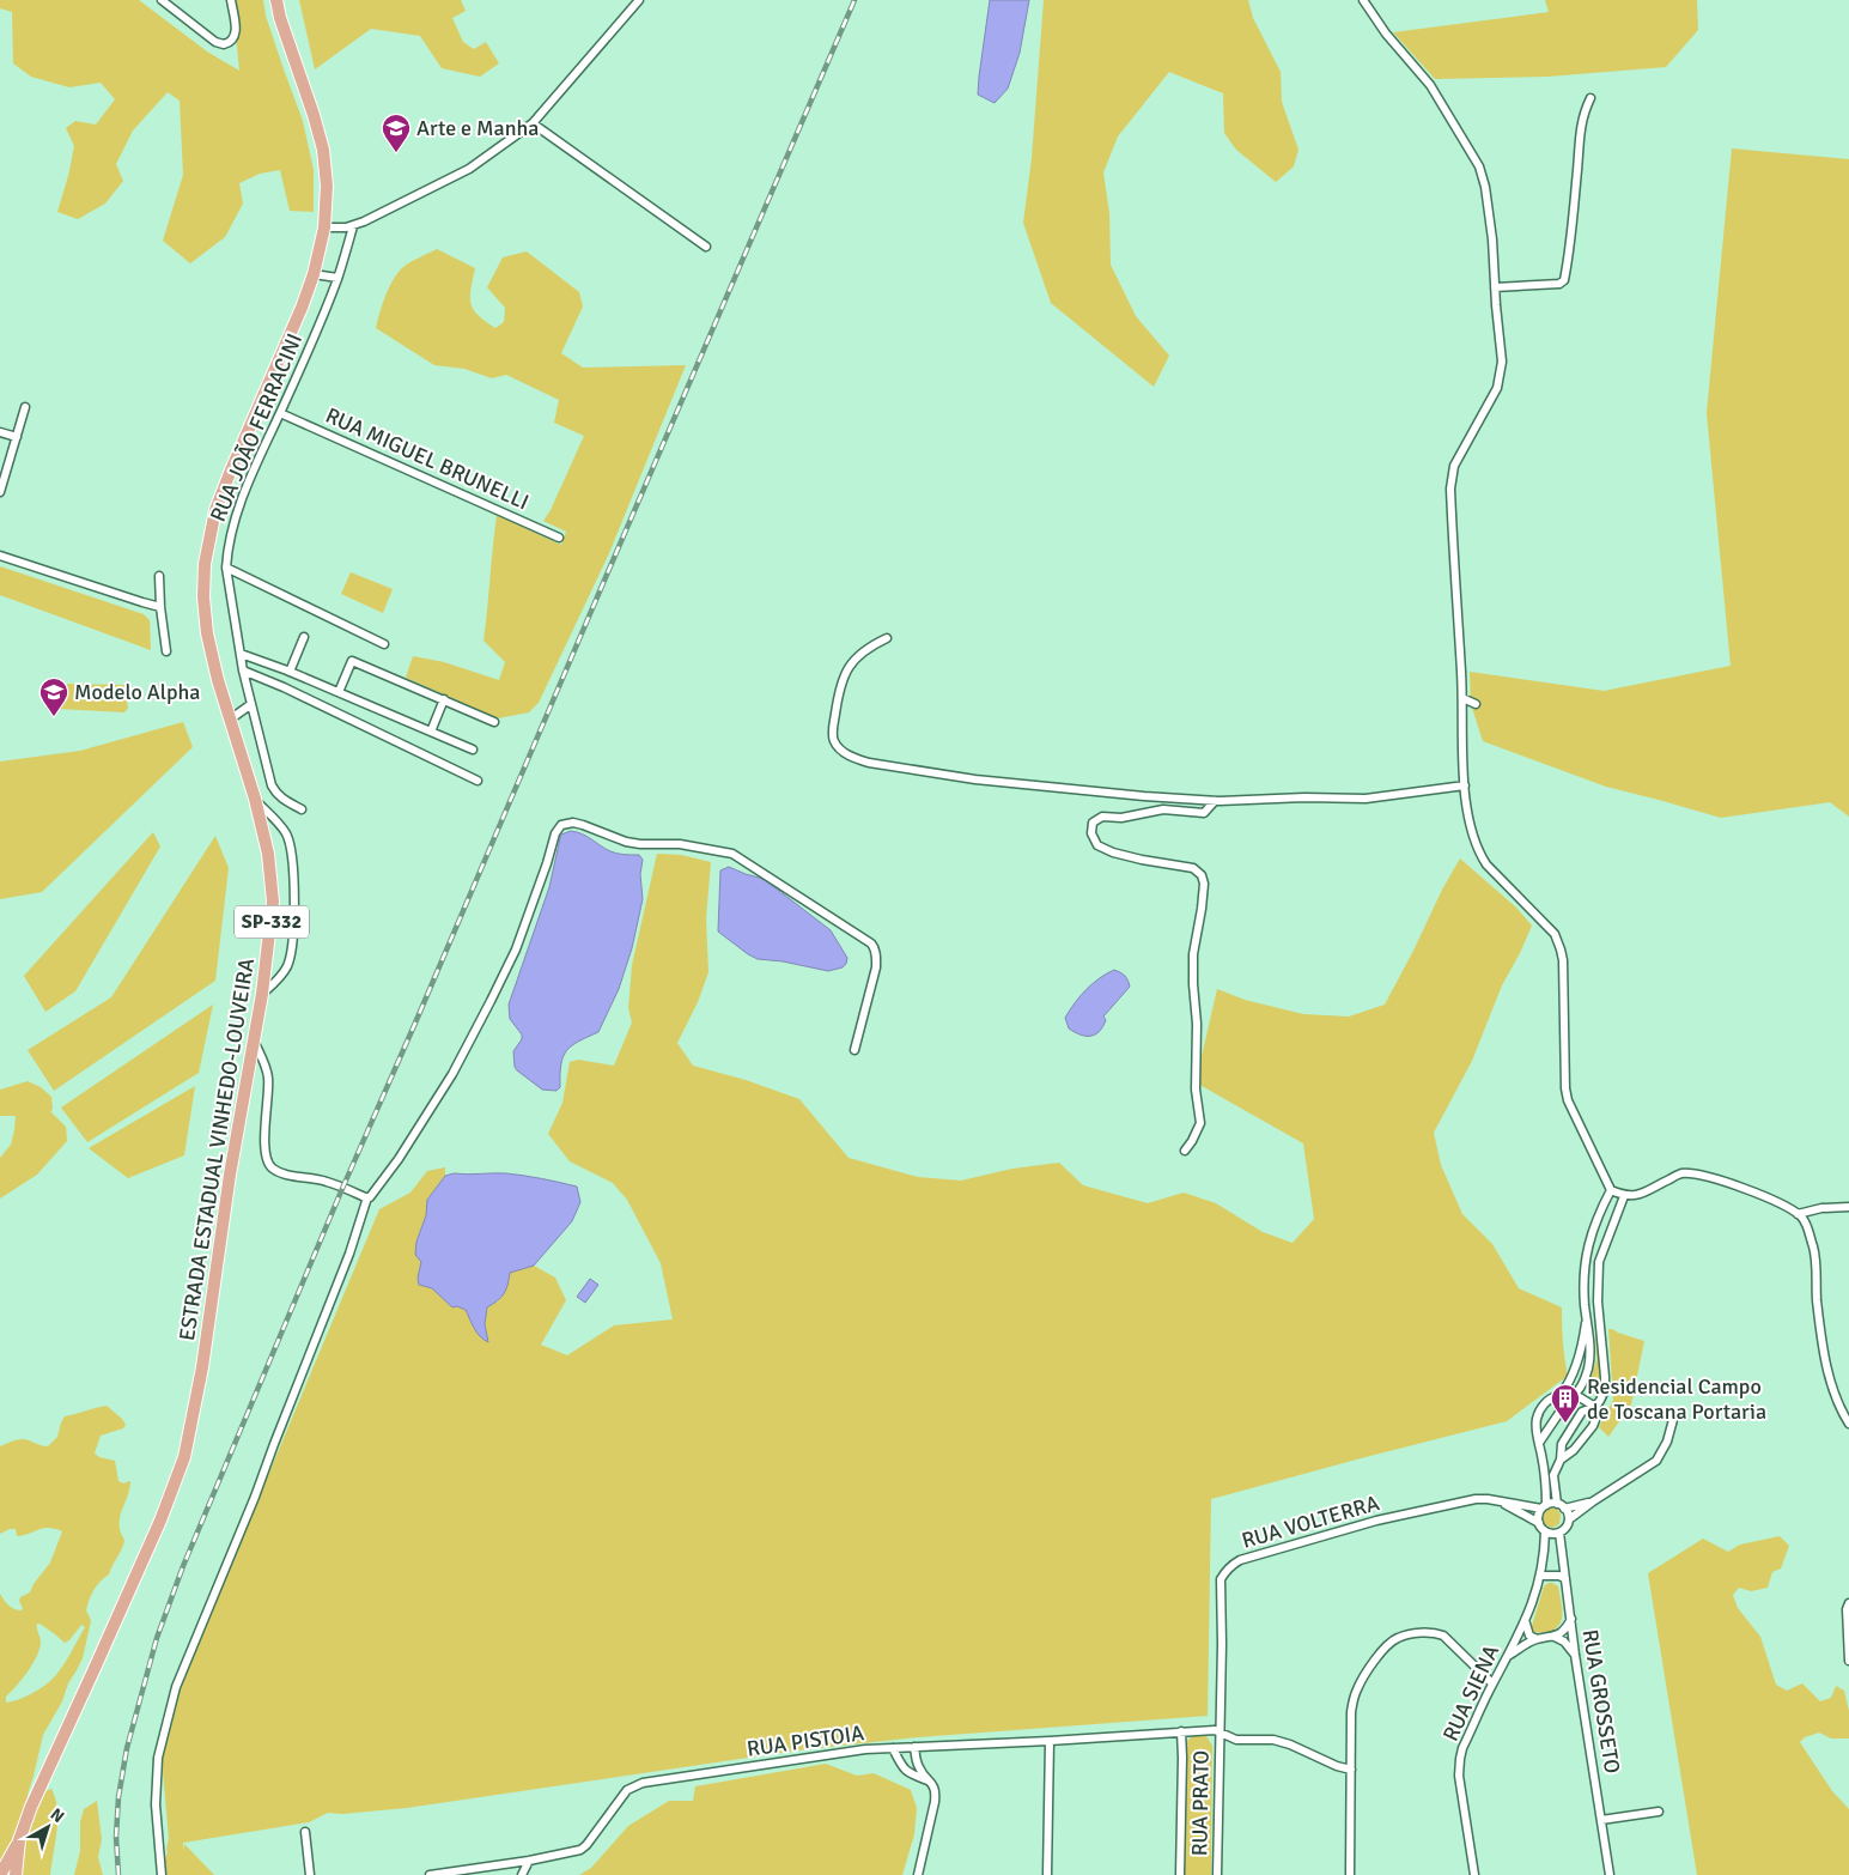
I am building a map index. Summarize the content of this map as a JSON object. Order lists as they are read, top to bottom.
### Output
{
  "streets": {
    "main road": ["SP-332", "ESTRADA ESTADUAL VINHEDO-LOUVEIRA"],
    "street": [
      "RUA JOÃO FERRACINI",
      "RUA MIGUEL BRUNELLI",
      "RUA VOLTERRA",
      "RUA SIENA",
      "RUA GROSSETO",
      "RUA PISTOIA",
      "RUA PRATO"
    ]
  },
  "crossings": [
    ["RUA JOÃO FERRACINI", "RUA MIGUEL BRUNELLI"],
    ["SP-332", "ESTRADA ESTADUAL VINHEDO-LOUVEIRA"],
    ["RUA VOLTERRA", "RUA SIENA"],
    ["RUA VOLTERRA", "RUA GROSSETO"],
    ["RUA VOLTERRA", "RUA PISTOIA"],
    ["RUA VOLTERRA", "RUA PRATO"],
    ["RUA SIENA", "RUA GROSSETO"],
    ["RUA PISTOIA", "RUA PRATO"]
  ],
  "places": {
    "school or university": ["Arte e Manha", "Modelo Alpha"],
    "building": ["Residencial Campo de Toscana Portaria"]
  },
  "north": "top right"
}
